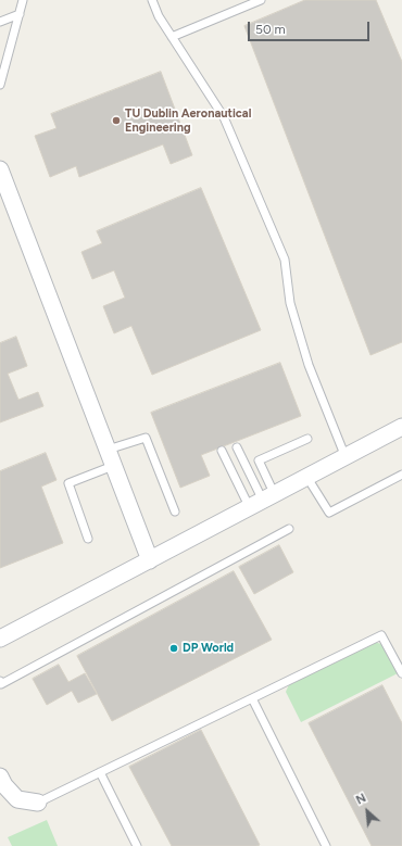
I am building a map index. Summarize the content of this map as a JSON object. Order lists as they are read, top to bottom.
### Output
{
  "places": ["TU Dublin Aeronautical Engineering", "DP World"],
  "scale_bar": "50 m",
  "north": "top left"
}
